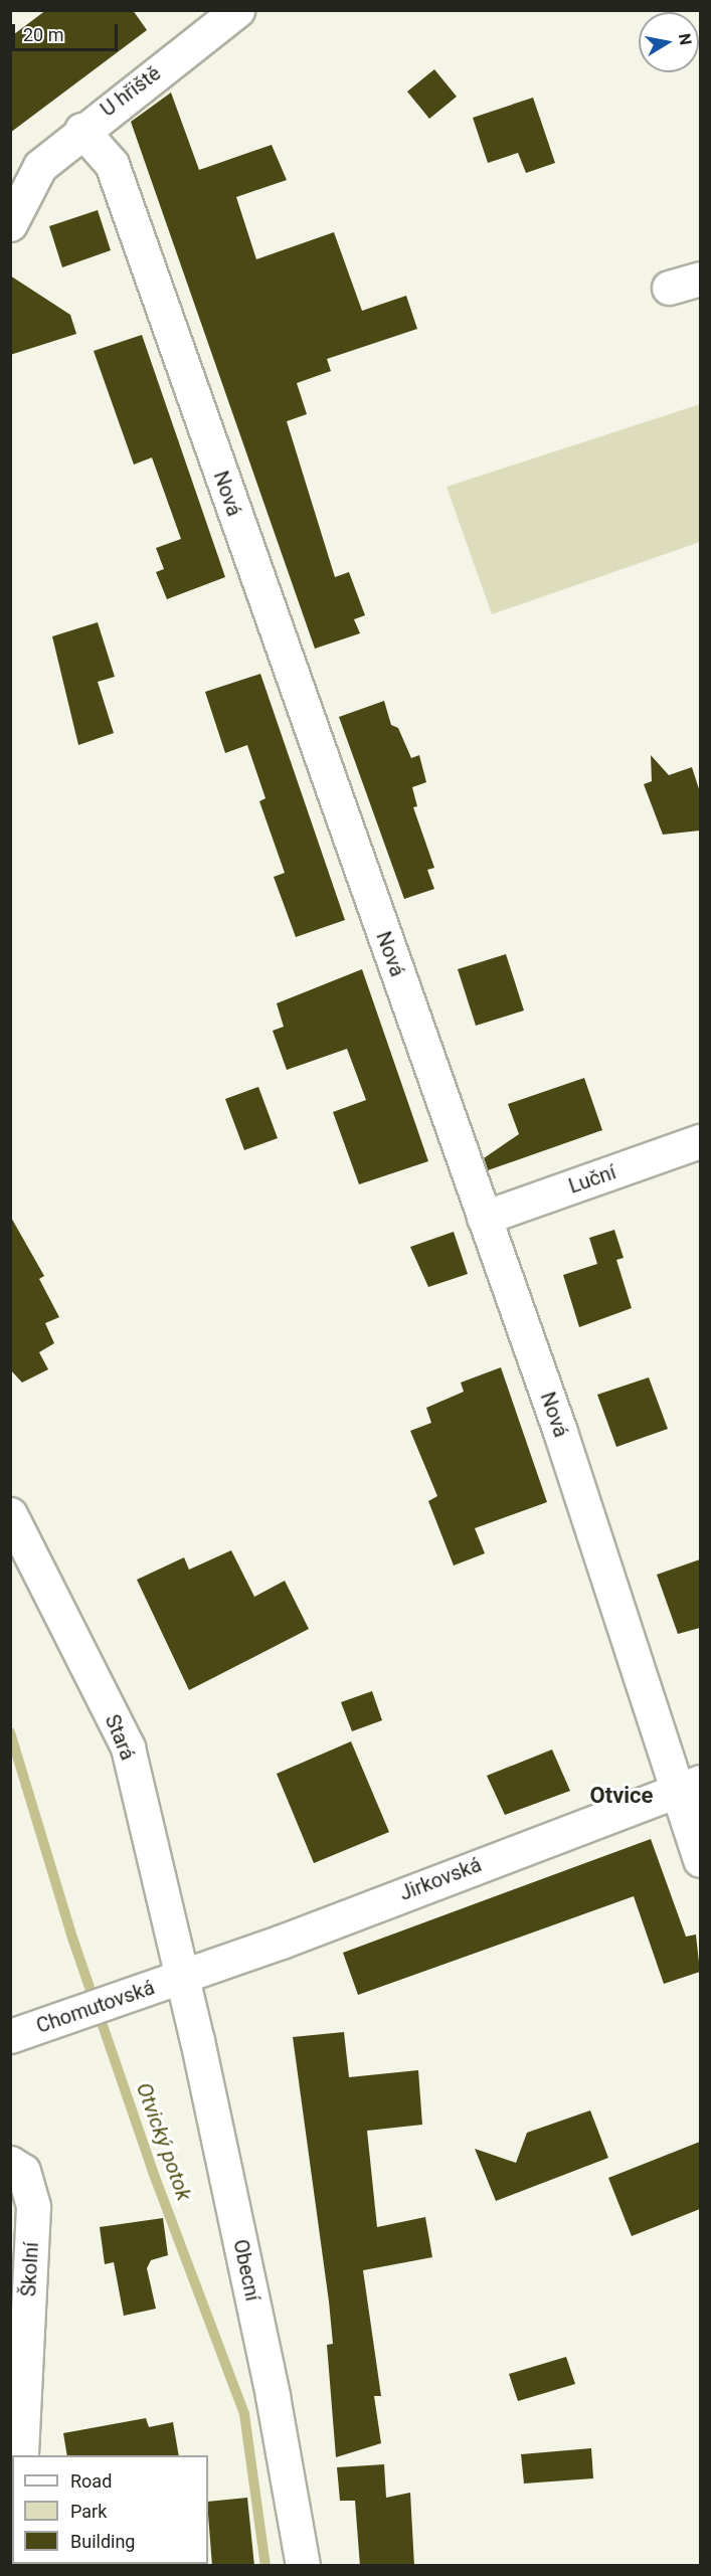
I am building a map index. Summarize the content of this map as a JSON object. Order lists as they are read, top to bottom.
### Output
{
  "streets": {
    "street": [
      "U hřiště",
      "Nová",
      "Luční",
      "Stará",
      "Jirkovská",
      "Chomutovská",
      "Školní",
      "Obecní"
    ]
  },
  "crossings": [
    ["U hřiště", "Nová"],
    ["Nová", "Luční"],
    ["Nová", "Jirkovská"],
    ["Stará", "Jirkovská"],
    ["Stará", "Chomutovská"],
    ["Stará", "Obecní"],
    ["Jirkovská", "Chomutovská"],
    ["Jirkovská", "Obecní"],
    ["Chomutovská", "Obecní"]
  ],
  "districts": ["Otvice"],
  "water": ["Otvický potok"],
  "legend": ["Road", "Park", "Building"],
  "scale_bar": "20 m",
  "north": "right"
}
